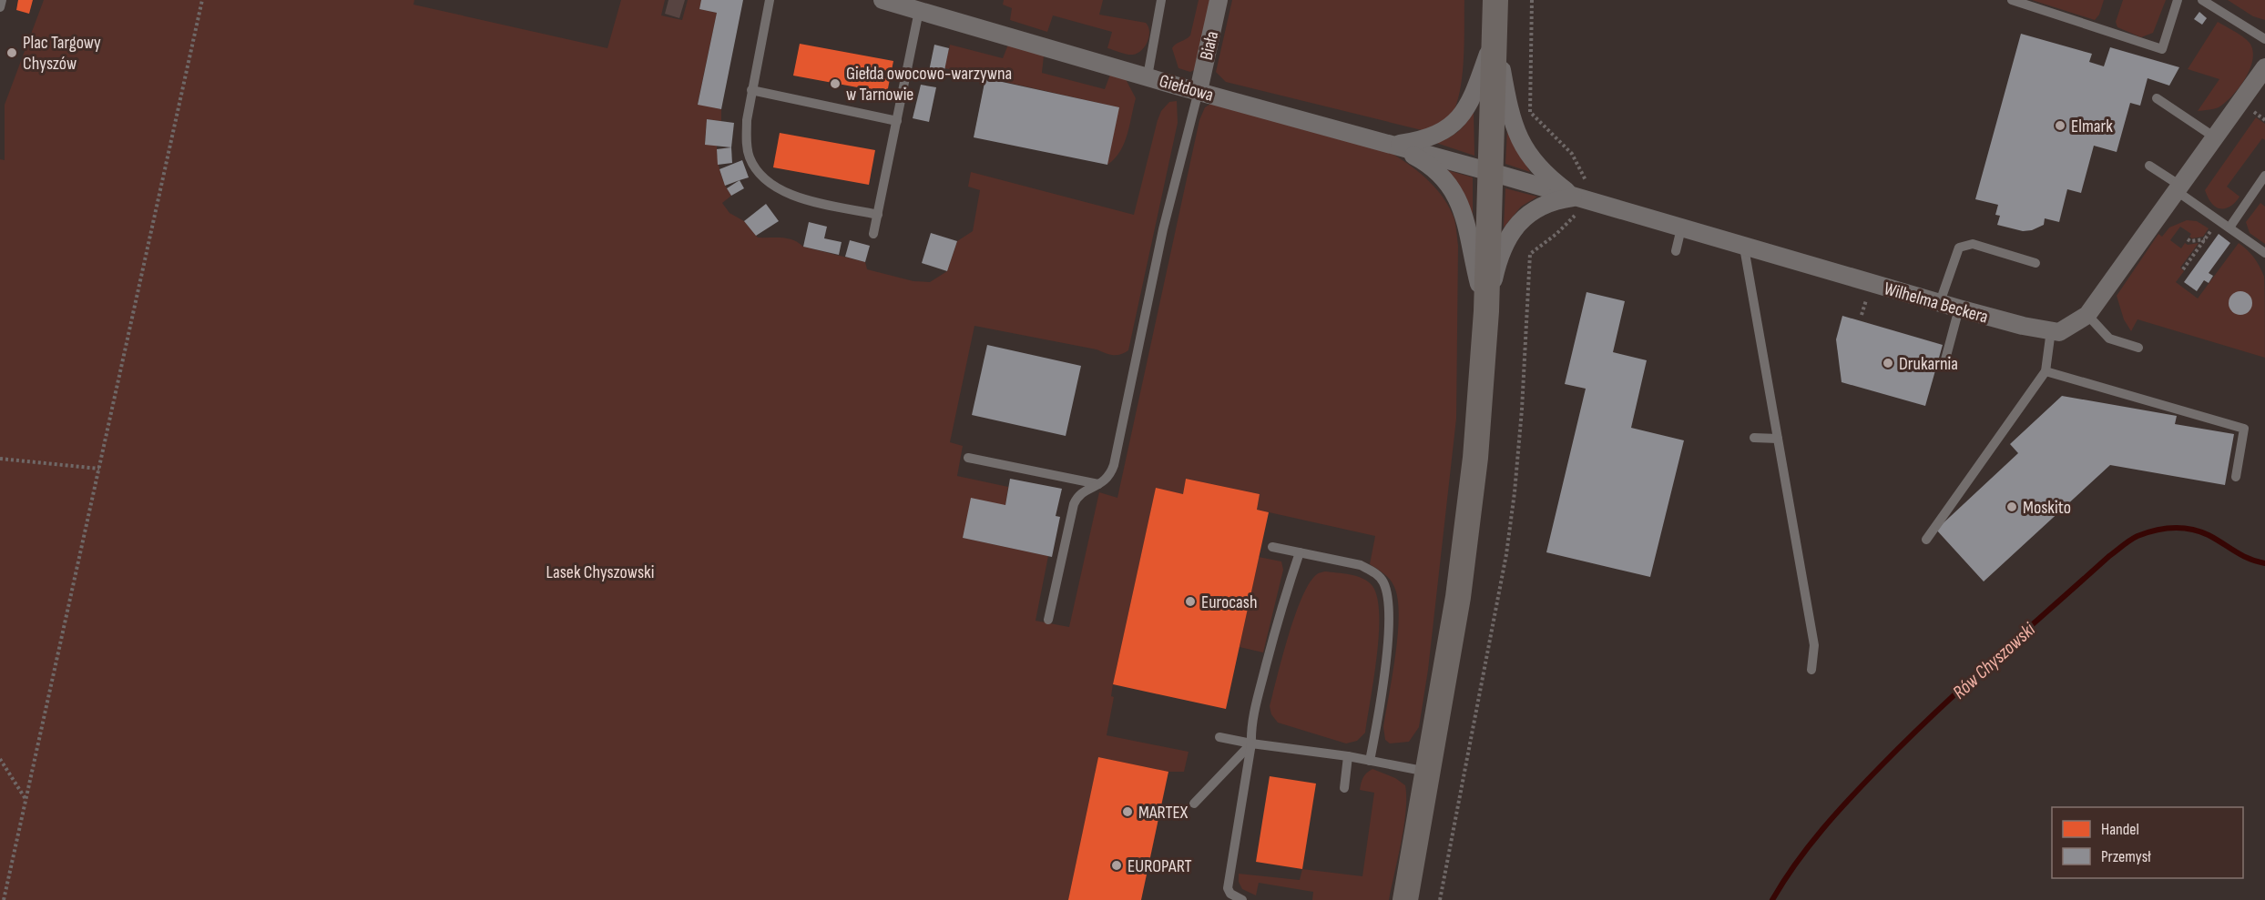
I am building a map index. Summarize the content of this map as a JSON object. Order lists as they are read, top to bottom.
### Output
{
  "streets": {
    "street": ["Biała", "Giełdowa", "Wilhelma Beckera"]
  },
  "crossings": [
    ["Biała", "Giełdowa"],
    ["Giełdowa", "Wilhelma Beckera"]
  ],
  "water": ["Rów Chyszowski"],
  "parks": ["Lasek Chyszowski"],
  "places": [
    "Plac Targowy Chyszów",
    "Giełda owocowo-warzywna w Tarnowie",
    "Elmark",
    "Drukarnia",
    "Moskito",
    "Eurocash",
    "MARTEX",
    "EUROPART"
  ],
  "legend": ["Handel", "Przemysł"]
}
